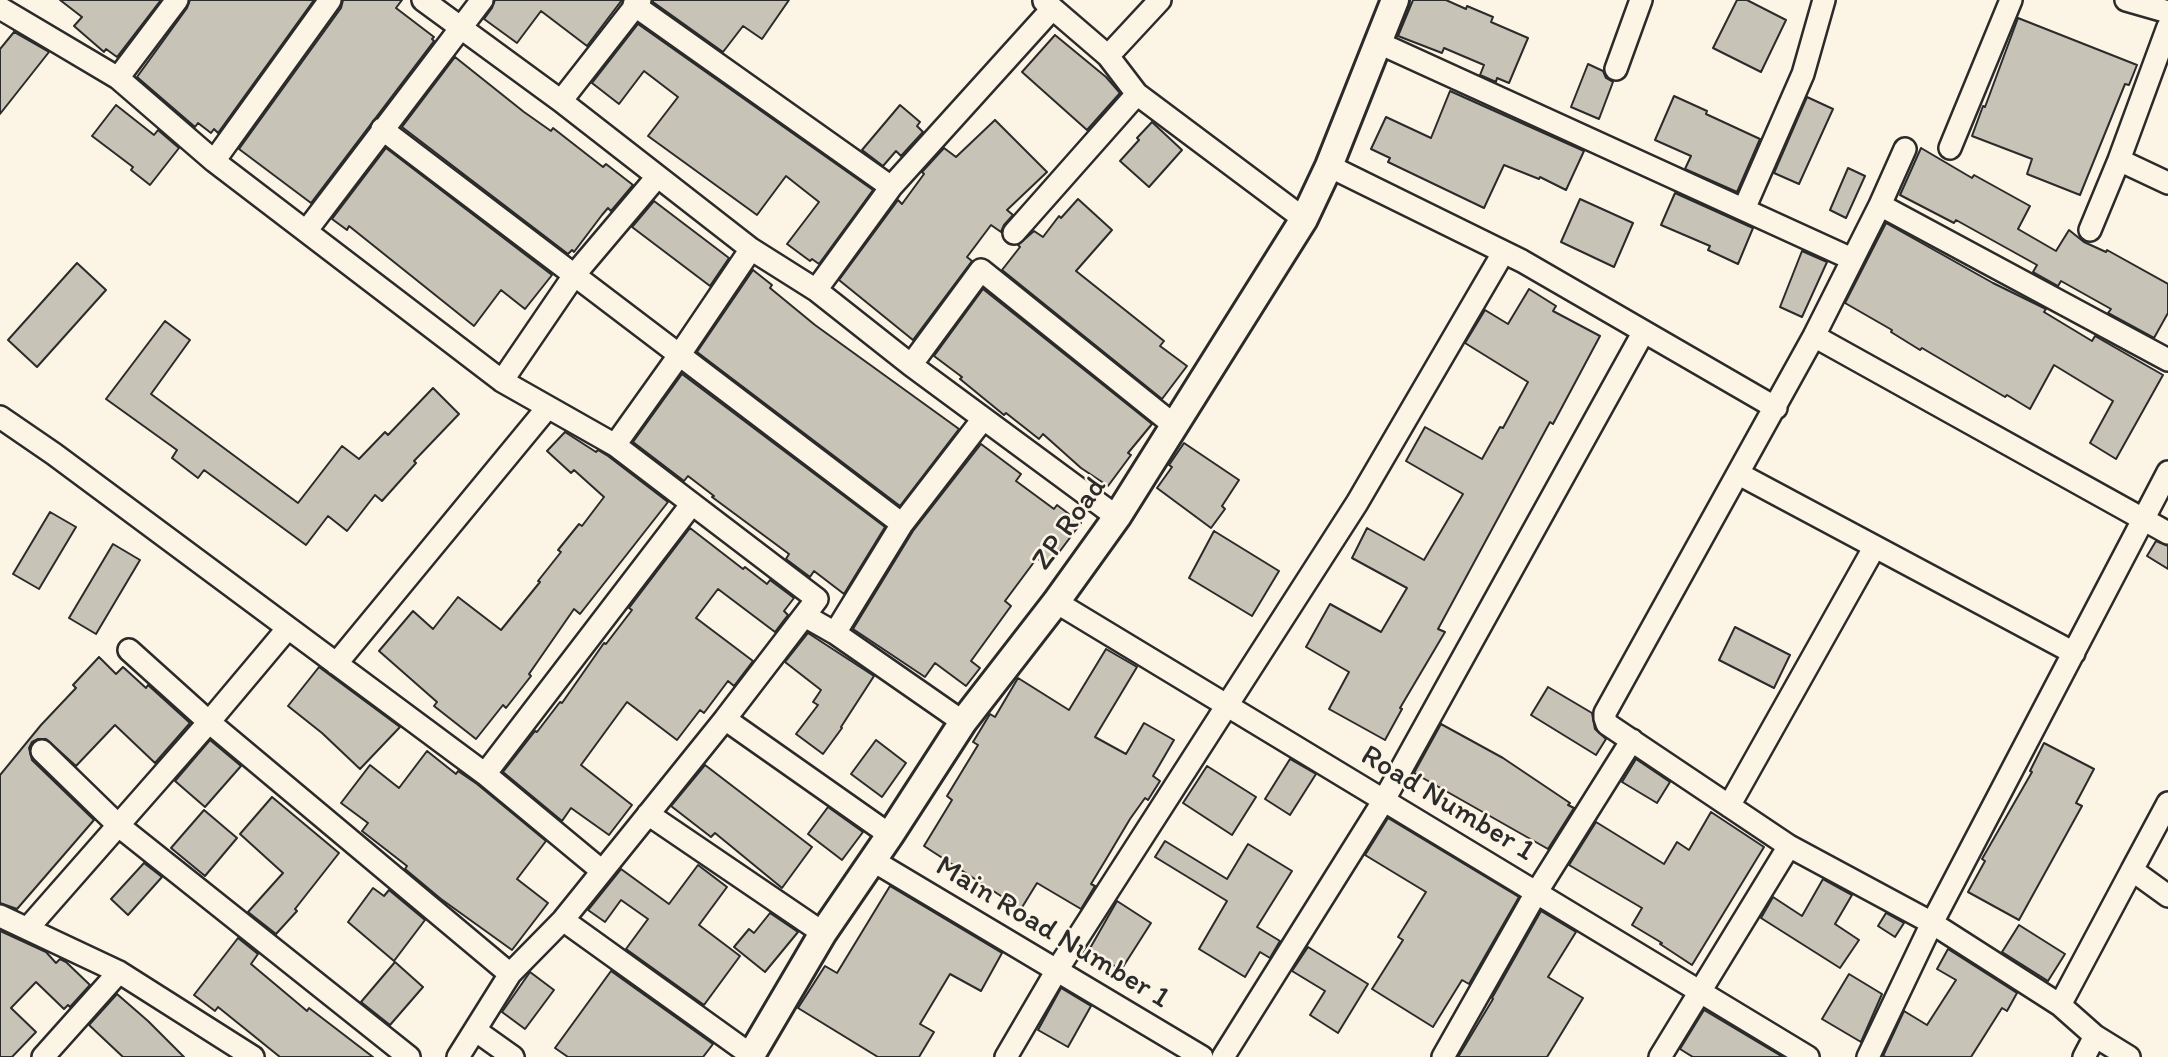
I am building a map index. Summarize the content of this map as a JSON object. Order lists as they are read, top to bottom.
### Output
{
  "streets": {
    "street": ["ZP Road", "Road Number 1", "Main Road Number 1"]
  },
  "crossings": [
    ["ZP Road", "Road Number 1"],
    ["ZP Road", "Main Road Number 1"]
  ]
}
